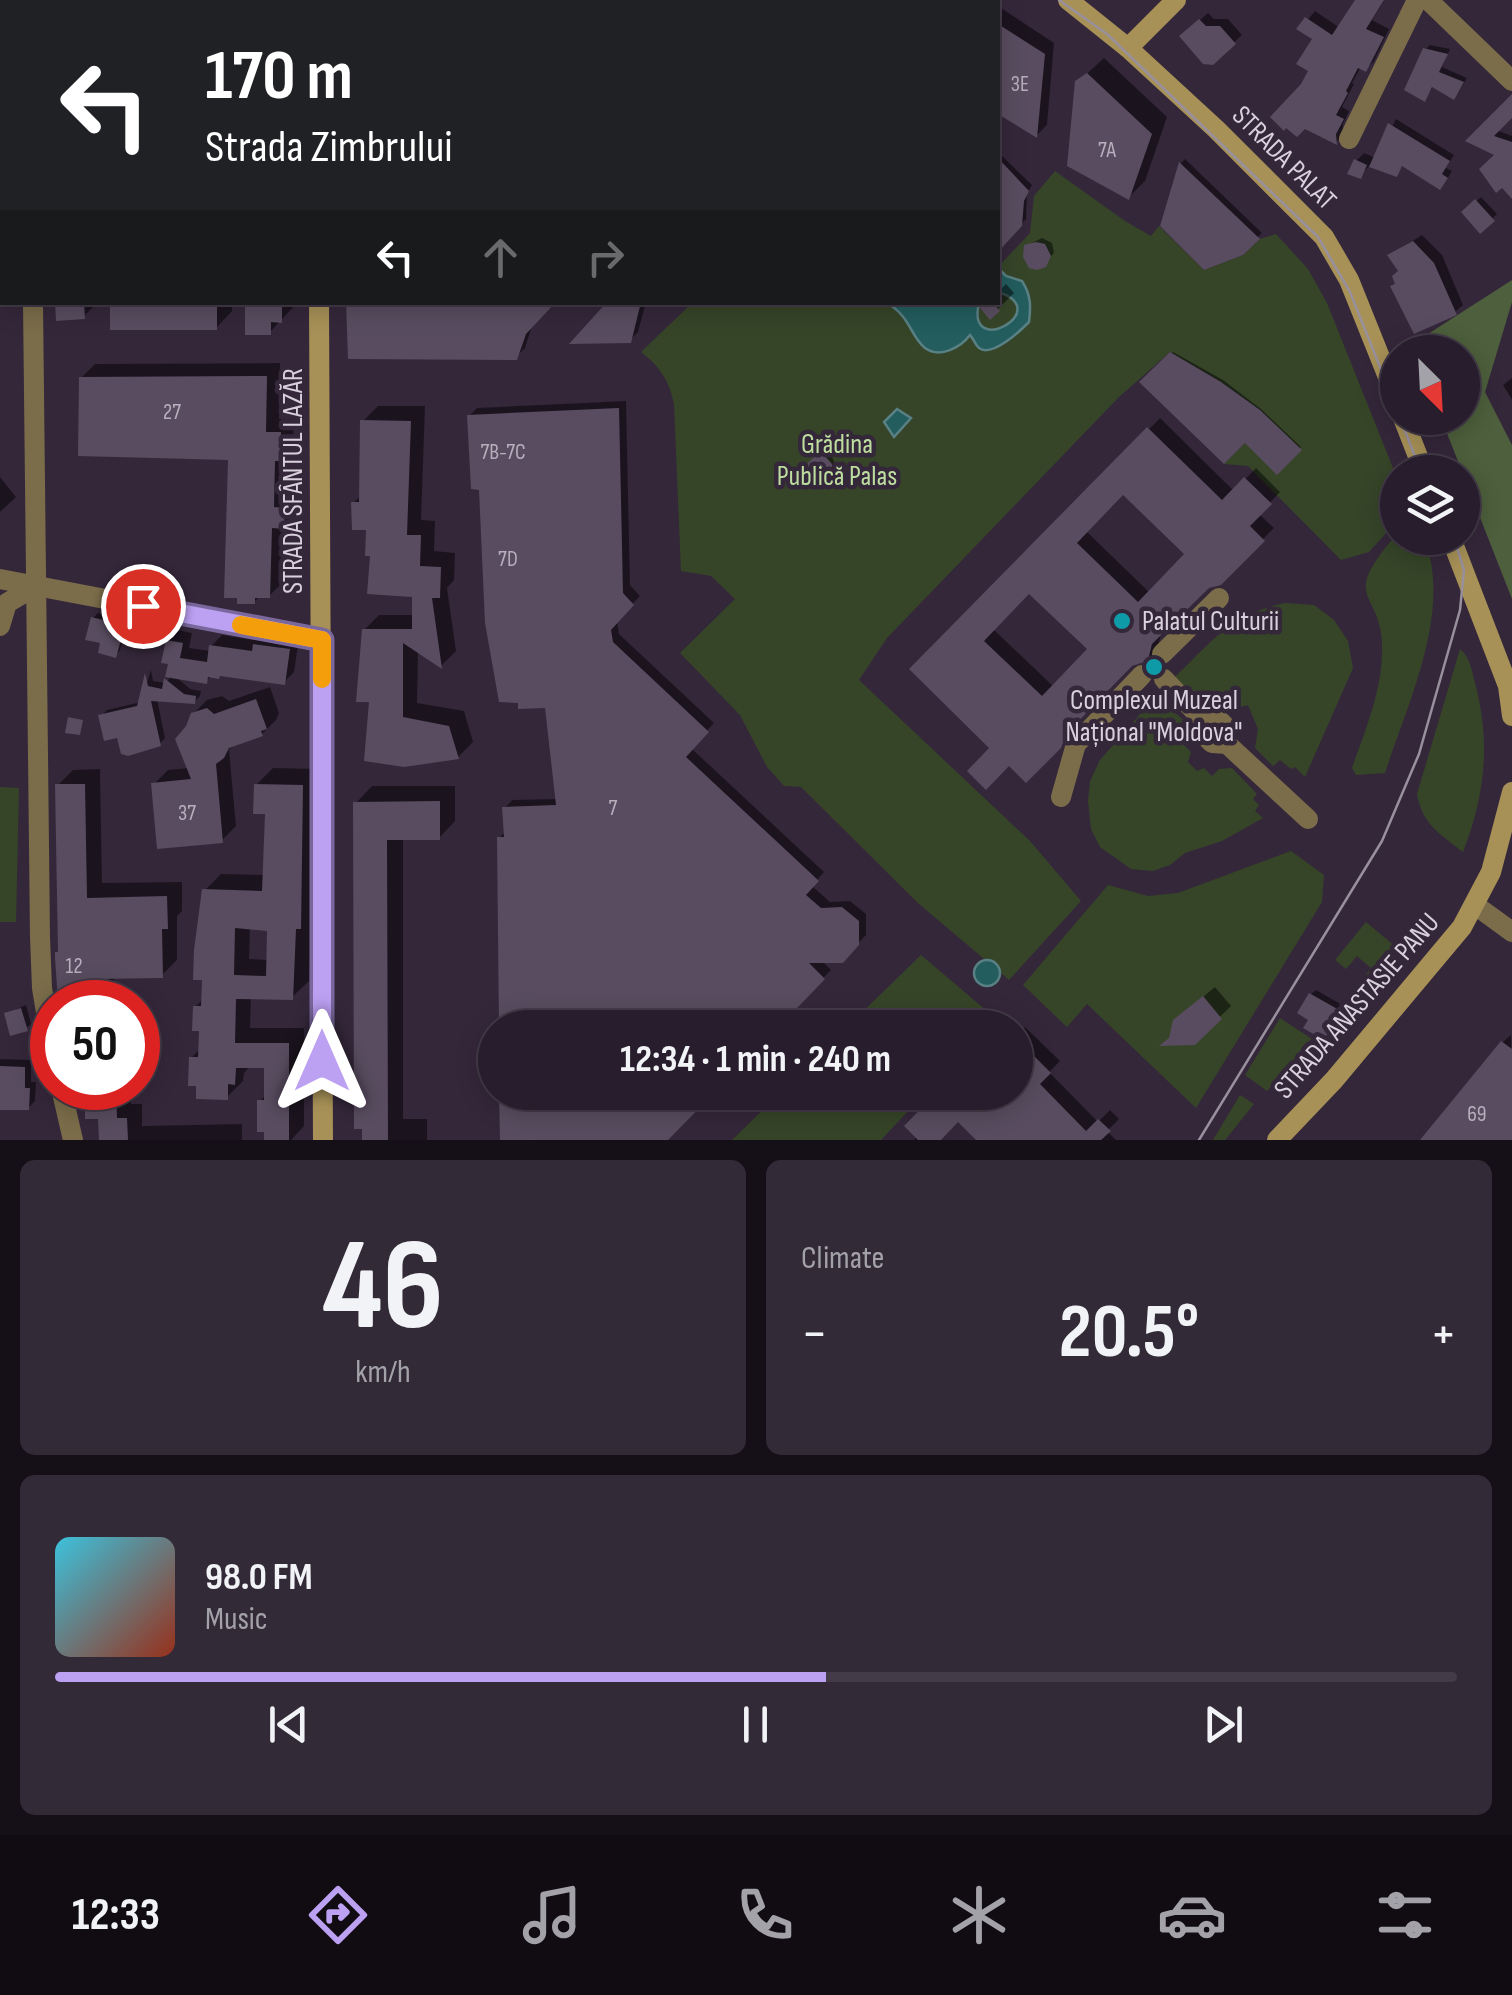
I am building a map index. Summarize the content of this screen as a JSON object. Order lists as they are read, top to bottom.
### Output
{
  "streets": {
    "main road": ["STRADA PALAT", "STRADA SFÂNTUL LAZĂR", "STRADA ANASTASIE PANU"]
  },
  "parks": ["Grădina Publică Palas"],
  "places": ["Palatul Culturii", "Complexul Muzeal Național \"Moldova\""],
  "house_numbers": [
    "3E",
    "7A",
    "27",
    "7B-7C",
    "7D",
    "7",
    "37",
    "12",
    "69"
  ],
  "north": "bottom right",
  "page": {
    "turn": ["170 m", "Strada Zimbrului"],
    "limit": "50",
    "trip": "12:34 · 1 min · 240 m",
    "tile": [
      ["46", "km/h"],
      "Climate"
    ],
    "heat": ["−", "20.5°", "+"],
    "song": ["98.0 FM", "Music"],
    "tabs": "12:33"
  }
}
